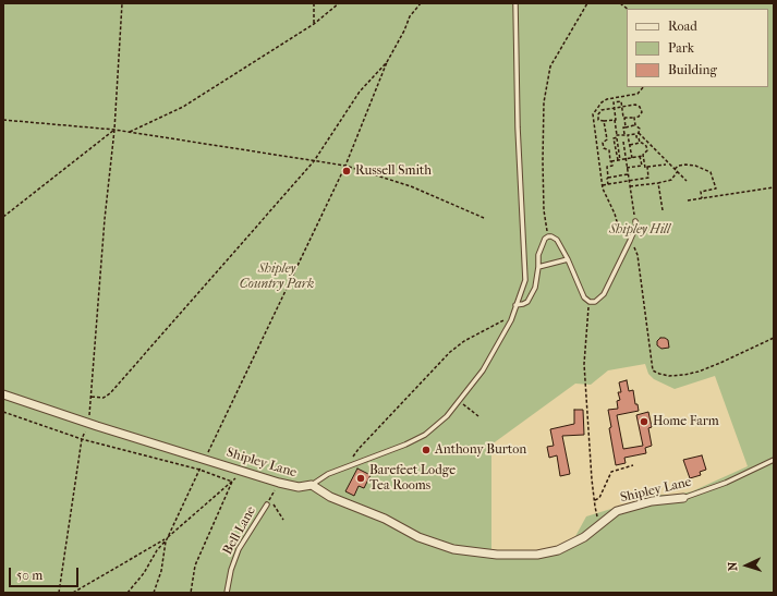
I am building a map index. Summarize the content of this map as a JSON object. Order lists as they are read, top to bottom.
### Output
{
  "streets": {
    "street": ["Shipley Lane"],
    "lane": ["Bell Lane"]
  },
  "crossings": [
    ["Shipley Lane", "Bell Lane"]
  ],
  "parks": ["Shipley Hill", "Shipley Country Park"],
  "places": [
    "Russell Smith",
    "Home Farm",
    "Anthony Burton",
    "Barefeet Lodge Tea Rooms"
  ],
  "legend": ["Road", "Park", "Building"],
  "scale_bar": "50 m",
  "north": "left"
}
